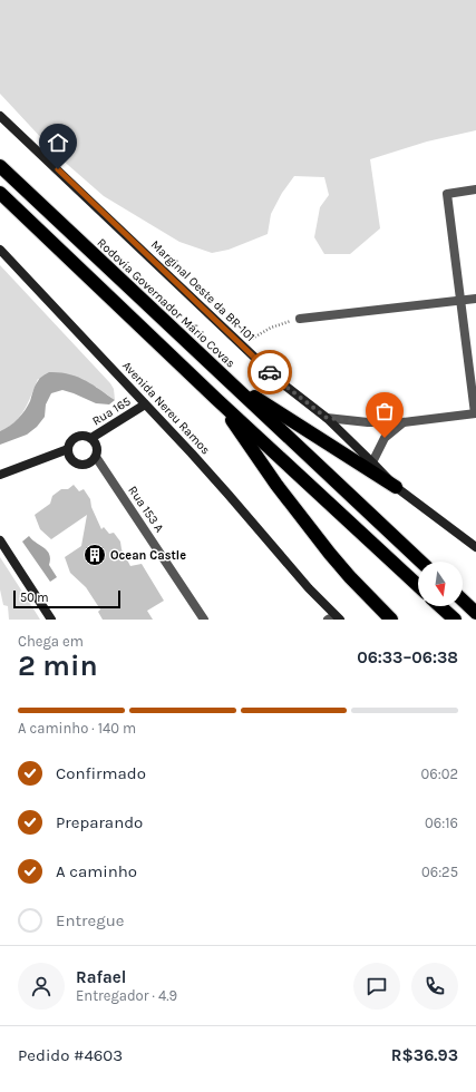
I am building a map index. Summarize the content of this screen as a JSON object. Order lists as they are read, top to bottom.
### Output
{
  "streets": {
    "highway": ["Rodovia Governador Mário Covas"],
    "main road": ["Marginal Oeste da BR-101", "Avenida Nereu Ramos", "Rua 165"],
    "street": ["Rua 153 A"]
  },
  "crossings": [
    ["Avenida Nereu Ramos", "Rua 165"],
    ["Rua 165", "Rua 153 A"]
  ],
  "places": {
    "building": ["Ocean Castle"]
  },
  "scale_bar": "50 m",
  "north": "bottom",
  "page": {
    "scale": "50 m",
    "heading": ["2 min", "Chega em", "06:33–06:38"],
    "panel": [
      "Rafael",
      "Entregador · 4.9",
      "Pedido #4603",
      "R$36.93"
    ],
    "bar": "A caminho · 140 m",
    "list": [
      ["Confirmado", "06:02"],
      ["Preparando", "06:16"],
      ["A caminho", "06:25"],
      "Entregue"
    ]
  }
}
